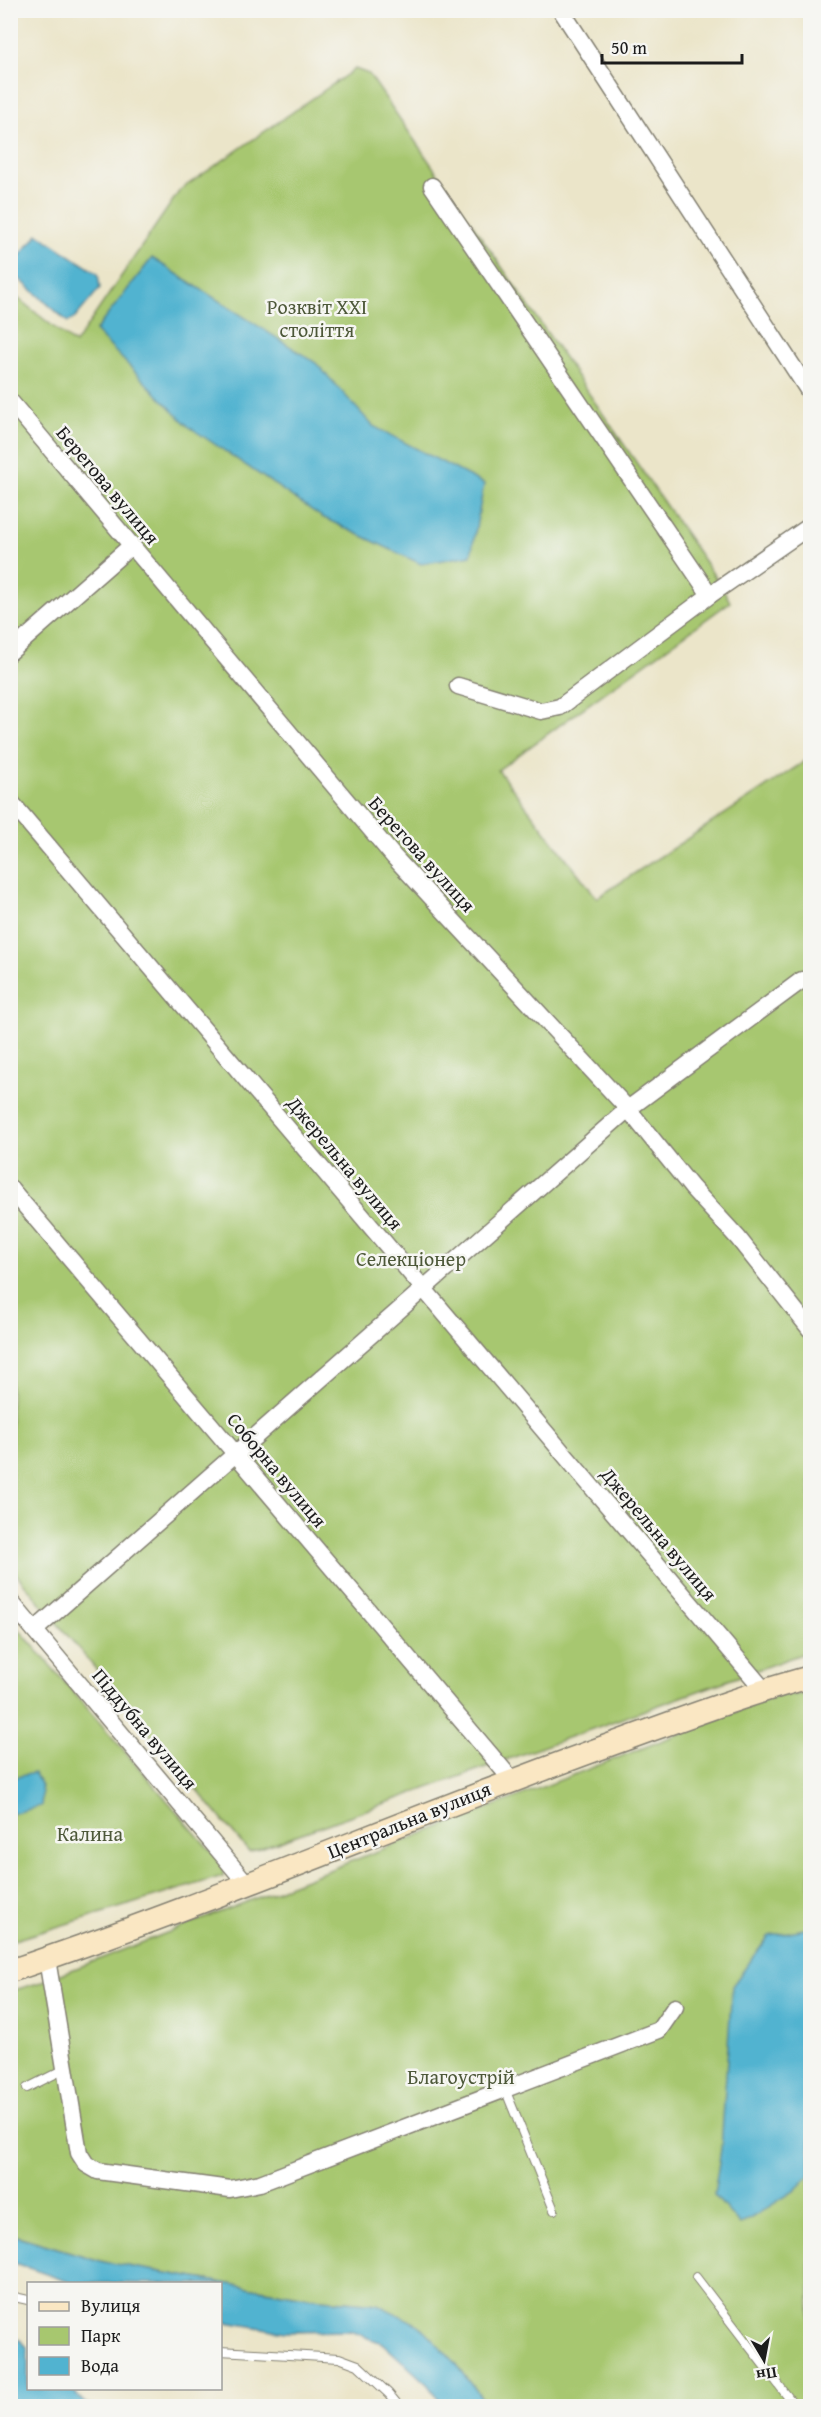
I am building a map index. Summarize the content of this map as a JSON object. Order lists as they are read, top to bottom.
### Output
{
  "streets": {
    "street": [
      "Берегова вулиця",
      "Джерельна вулиця",
      "Соборна вулиця",
      "Піддубна вулиця",
      "Центральна вулиця"
    ]
  },
  "crossings": [
    ["Джерельна вулиця", "Центральна вулиця"],
    ["Соборна вулиця", "Центральна вулиця"],
    ["Піддубна вулиця", "Центральна вулиця"]
  ],
  "parks": [
    "Розквіт XXI століття",
    "Селекціонер",
    "Калина",
    "Благоустрій"
  ],
  "legend": ["Вулиця", "Парк", "Вода"],
  "scale_bar": "50 m",
  "north": "bottom"
}
